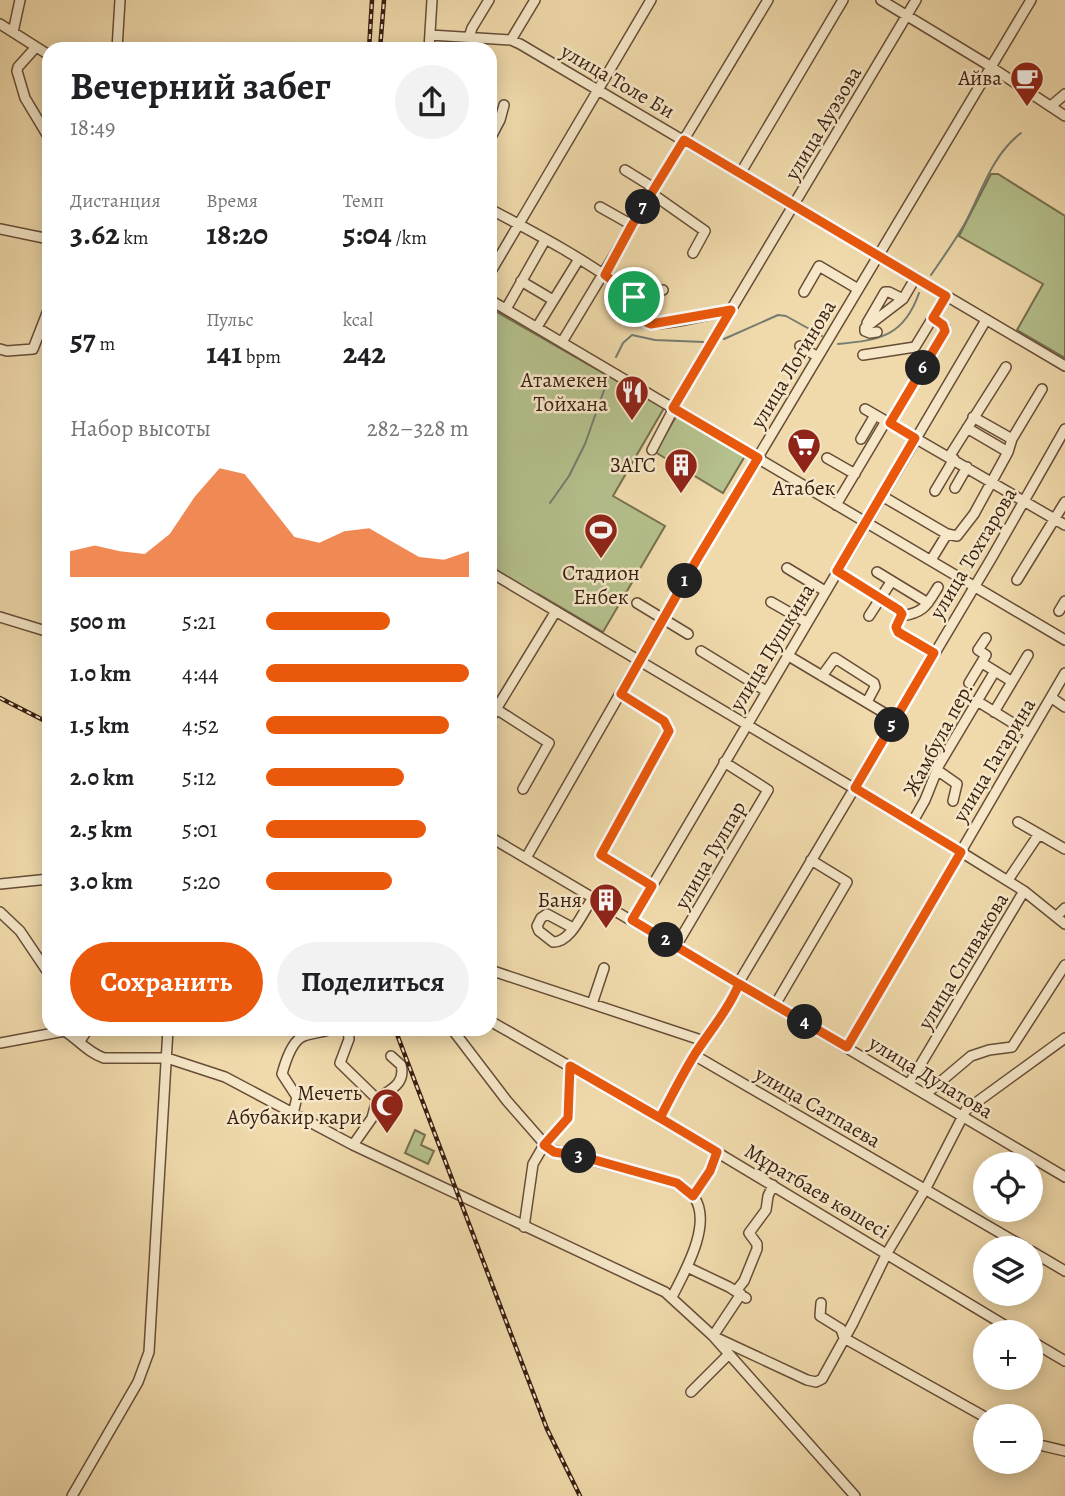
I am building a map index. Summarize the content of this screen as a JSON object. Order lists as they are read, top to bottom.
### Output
{
  "streets": {
    "street": [
      "улица Толе Би",
      "улица Ауэзова",
      "улица Логинова",
      "улица Тохтарова",
      "улица Пушкина",
      "Жамбула пер.",
      "улица Гагарина",
      "улица Тулпар",
      "улица Спивакова",
      "улица Дулатова",
      "улица Сатпаева",
      "Мұратбаев көшесі"
    ]
  },
  "crossings": [
    ["улица Толе Би", "улица Ауэзова"],
    ["улица Толе Би", "улица Логинова"],
    ["улица Толе Би", "улица Пушкина"],
    ["улица Логинова", "улица Дулатова"],
    ["улица Тохтарова", "улица Дулатова"],
    ["улица Пушкина", "улица Тулпар"],
    ["улица Пушкина", "улица Дулатова"],
    ["улица Гагарина", "улица Дулатова"],
    ["улица Тулпар", "улица Дулатова"],
    ["улица Спивакова", "улица Дулатова"]
  ],
  "places": {
    "cafe": ["Айва"],
    "restaurant": ["Атамекен Тойхана"],
    "supermarket": ["Атабек"],
    "building": ["ЗАГС", "Баня"],
    "sports": ["Стадион Енбек"],
    "mosque": ["Мечеть Абубакир кари"]
  },
  "page": {
    "heading": ["Вечерний забег", "18:49"],
    "stats": [
      ["Дистанция", "3.62 km"],
      ["Время", "18:20"],
      ["Темп", "5:04 /km"],
      ["57 m"],
      ["Пульс", "141 bpm"],
      ["kcal", "242"]
    ],
    "pins": [
      "7",
      "6",
      "1",
      "5",
      "2",
      "4",
      "3"
    ],
    "chart": ["Набор высоты", "282–328 m"],
    "list": [
      {
        "name": "500 m",
        "note": "5:21"
      },
      {
        "name": "1.0 km",
        "note": "4:44"
      },
      {
        "name": "1.5 km",
        "note": "4:52"
      },
      {
        "name": "2.0 km",
        "note": "5:12"
      },
      {
        "name": "2.5 km",
        "note": "5:01"
      },
      {
        "name": "3.0 km",
        "note": "5:20"
      }
    ],
    "buttons": ["Сохранить", "Поделиться"],
    "map_buttons": ["+", "−"]
  }
}
